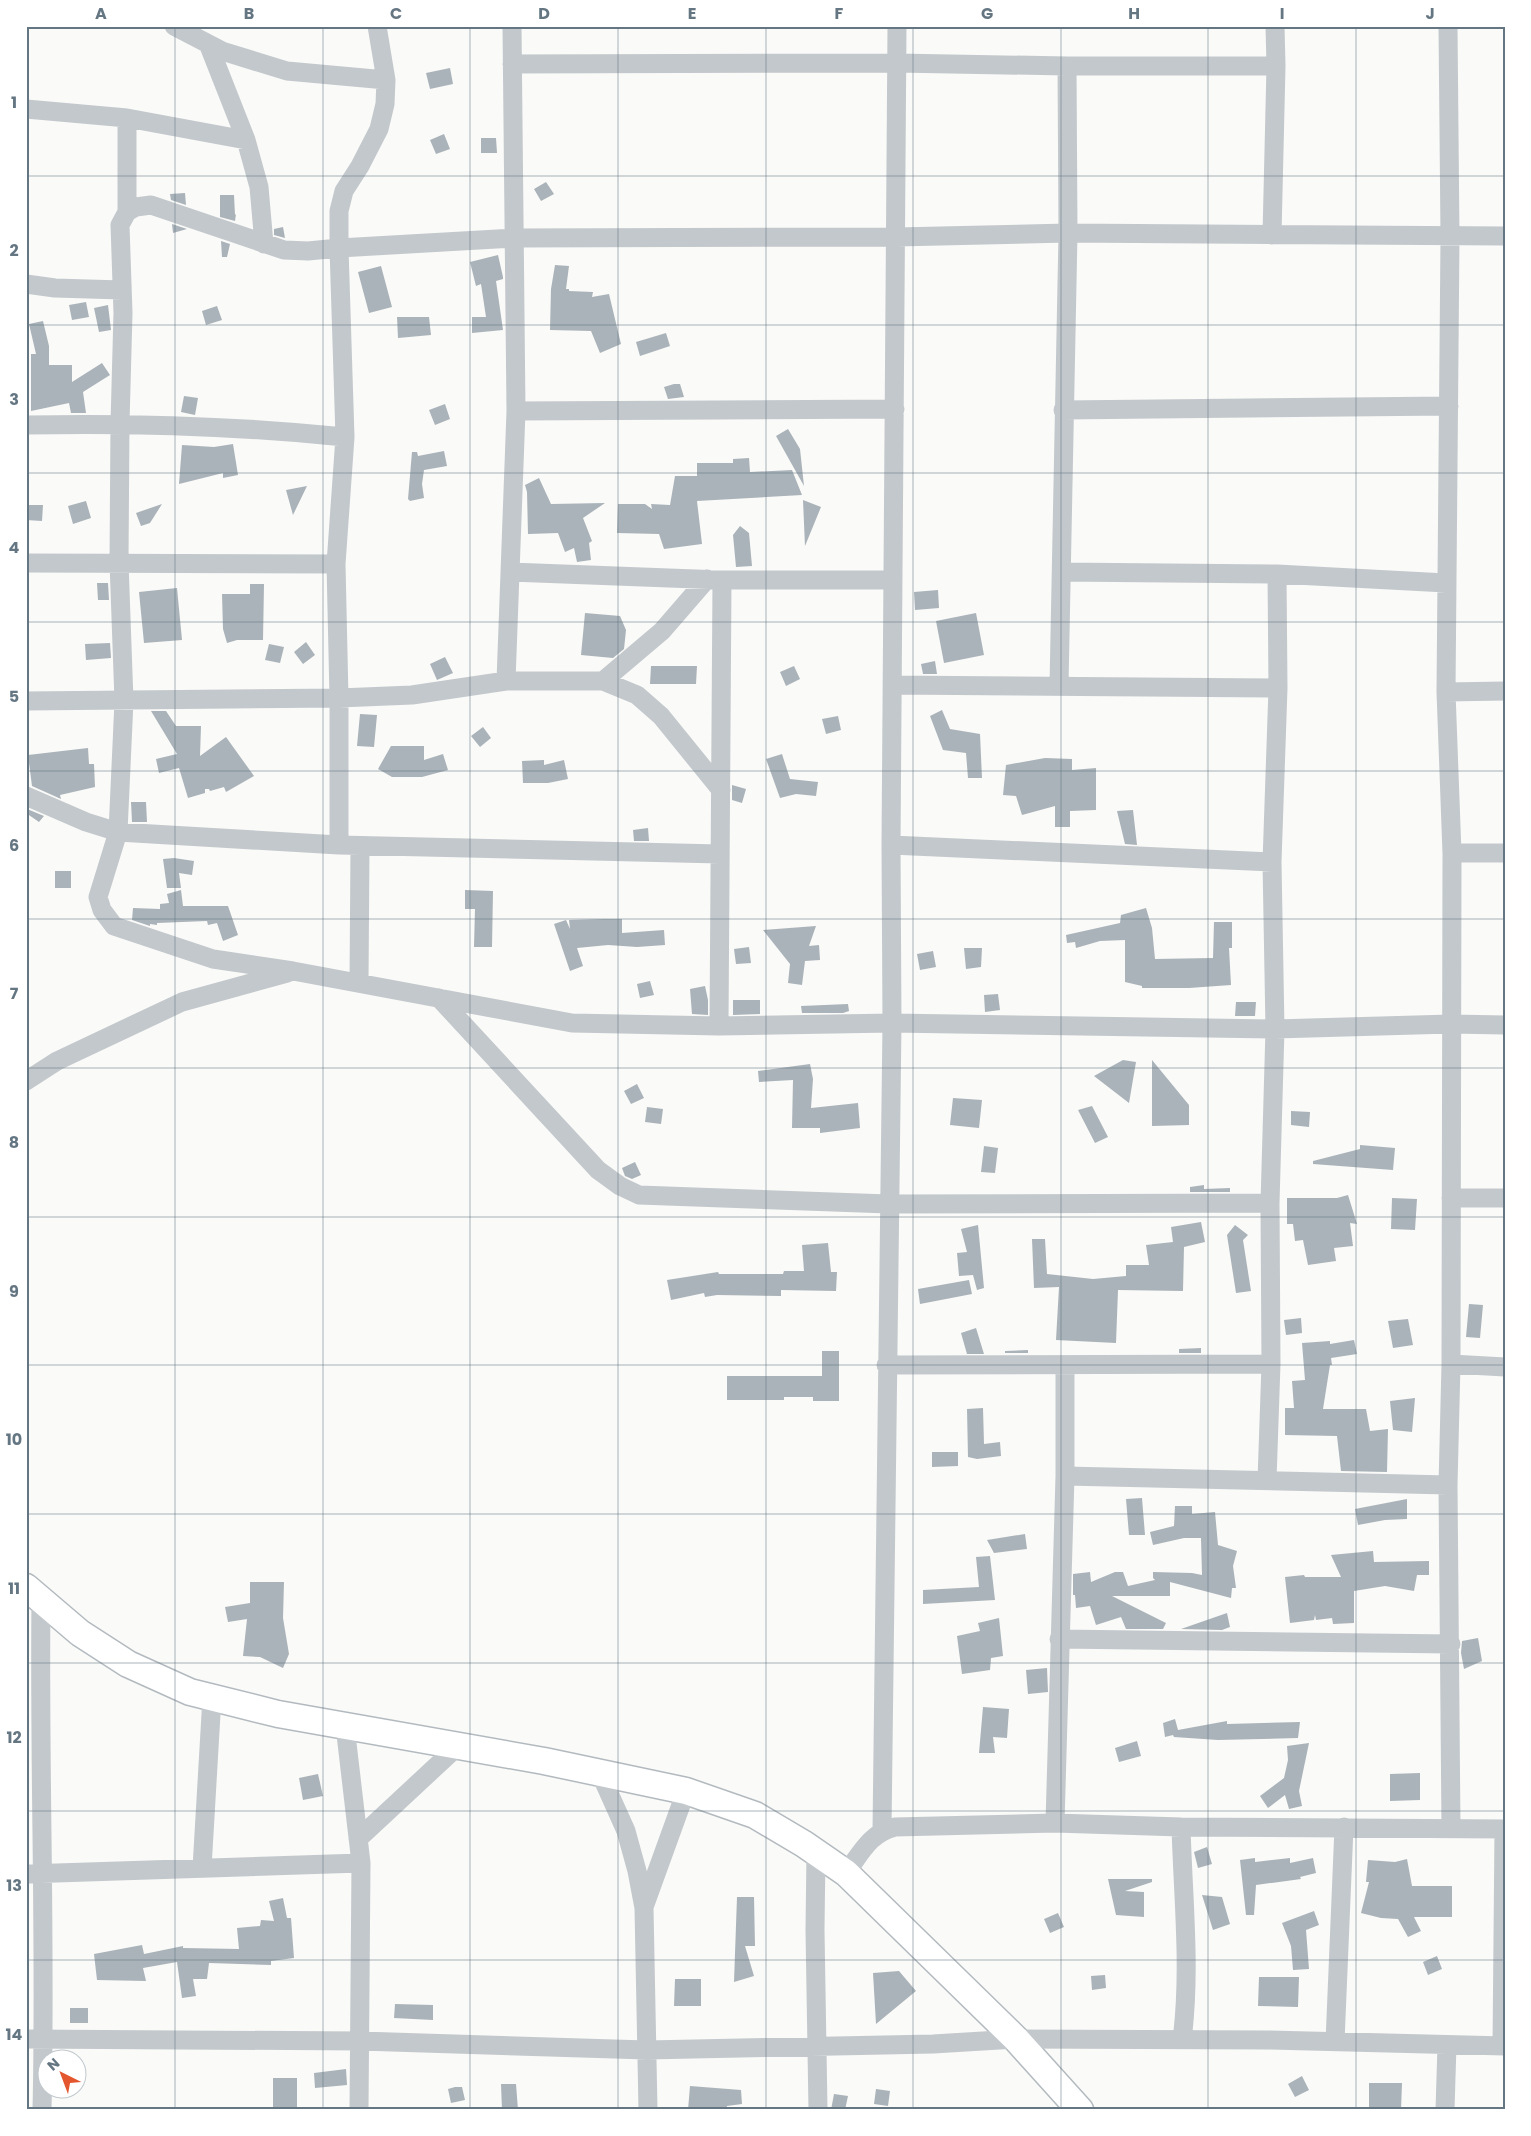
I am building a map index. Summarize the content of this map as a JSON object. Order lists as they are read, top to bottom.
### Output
{
  "north": "top left",
  "grid": {
    "columns": [
      "A",
      "B",
      "C",
      "D",
      "E",
      "F",
      "G",
      "H",
      "I",
      "J"
    ],
    "rows": [
      "1",
      "2",
      "3",
      "4",
      "5",
      "6",
      "7",
      "8",
      "9",
      "10",
      "11",
      "12",
      "13",
      "14"
    ]
  }
}
